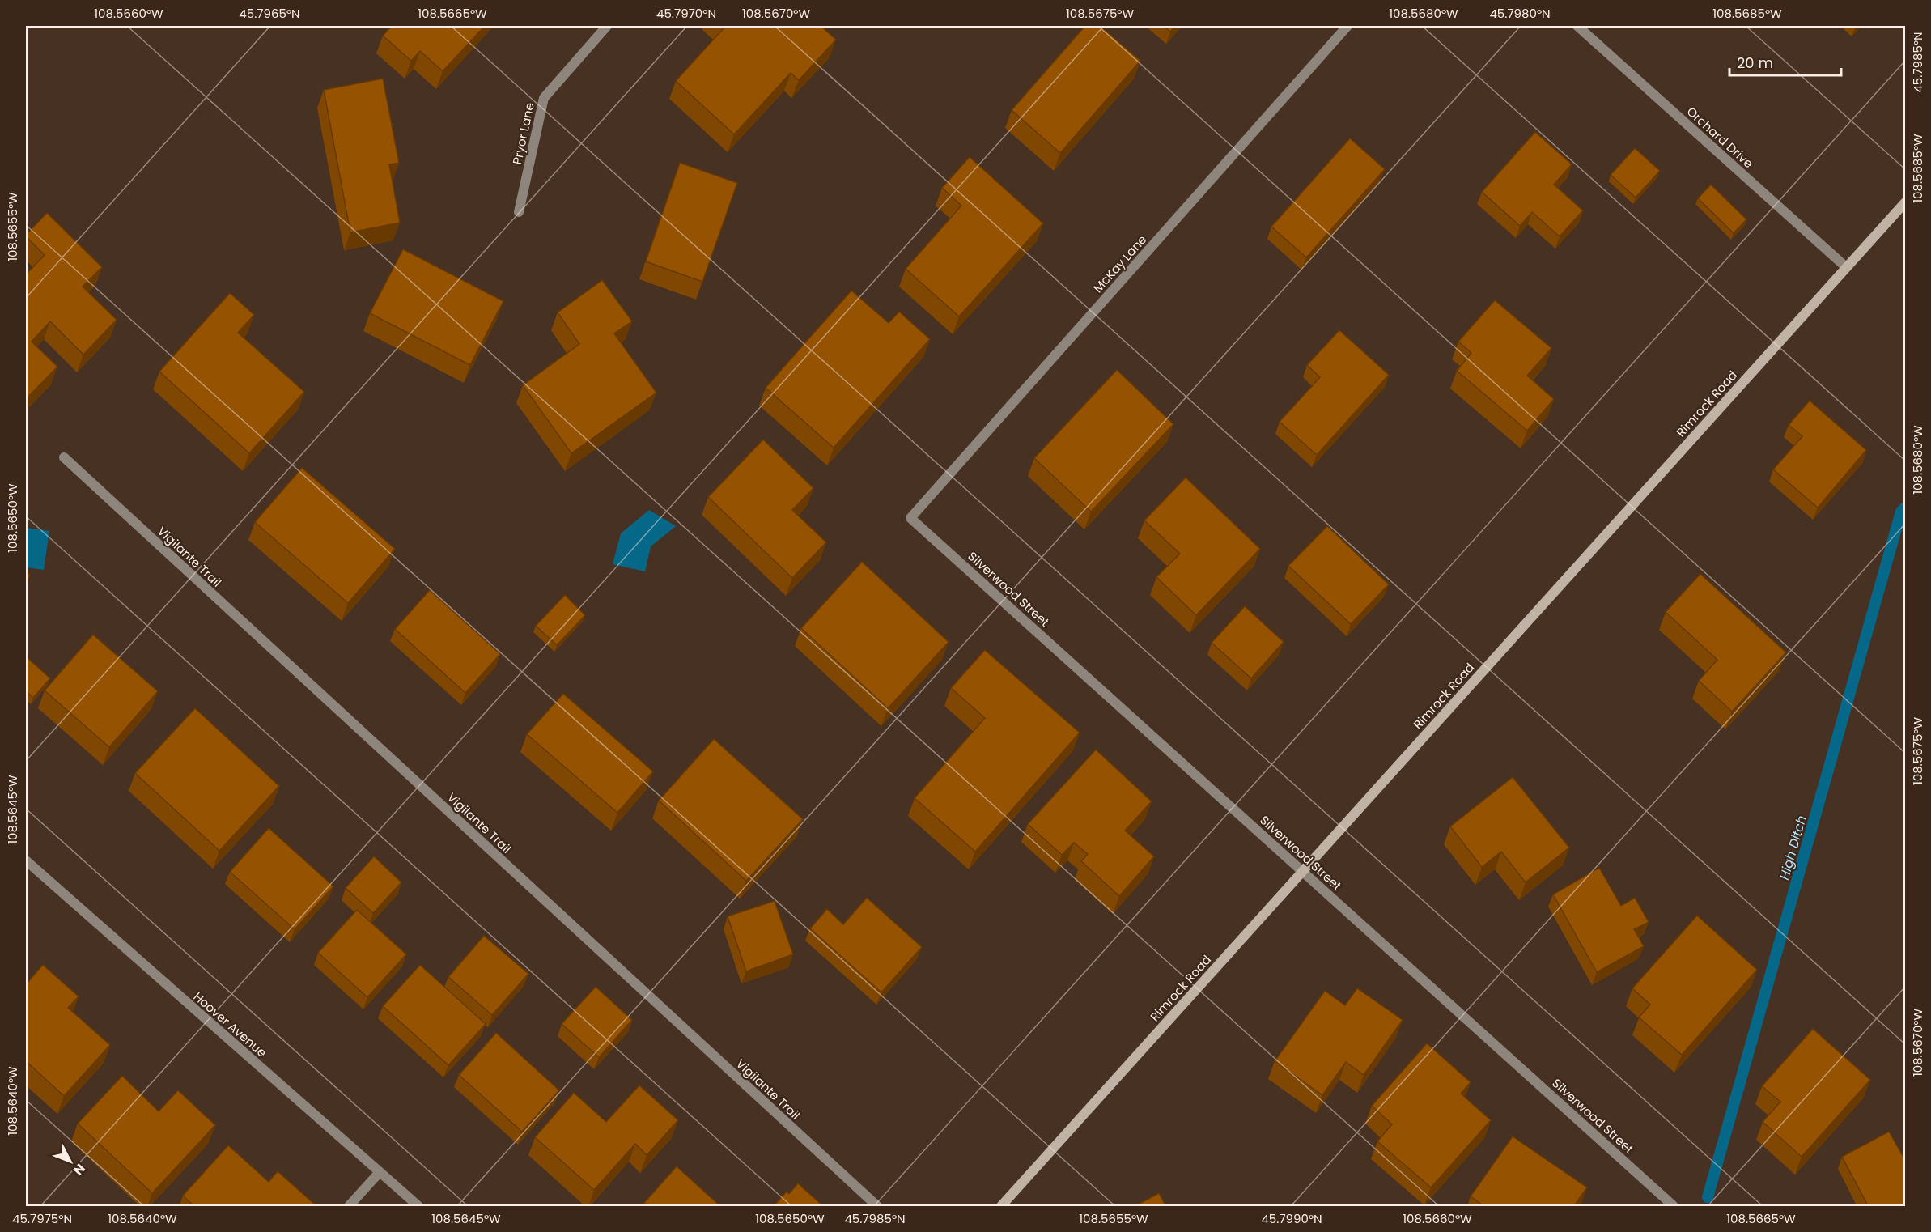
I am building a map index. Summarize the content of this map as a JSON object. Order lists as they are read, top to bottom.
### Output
{
  "streets": {
    "main road": ["Rimrock Road"],
    "street": [
      "Pryor Lane",
      "Orchard Drive",
      "McKay Lane",
      "Vigilante Trail",
      "Silverwood Street",
      "Hoover Avenue"
    ]
  },
  "crossings": [
    ["Orchard Drive", "Rimrock Road"],
    ["McKay Lane", "Silverwood Street"],
    ["Rimrock Road", "Silverwood Street"]
  ],
  "water": ["High Ditch"],
  "scale_bar": "20 m",
  "north": "bottom right",
  "coordinates": [
    "108.5660°W",
    "45.7965°N",
    "108.5665°W",
    "45.7970°N",
    "108.5670°W",
    "108.5675°W",
    "108.5680°W",
    "45.7980°N",
    "108.5685°W",
    "45.7985°N",
    "108.5655°W",
    "108.5650°W",
    "108.5645°W",
    "108.5640°W",
    "45.7975°N",
    "45.7990°N"
  ]
}
